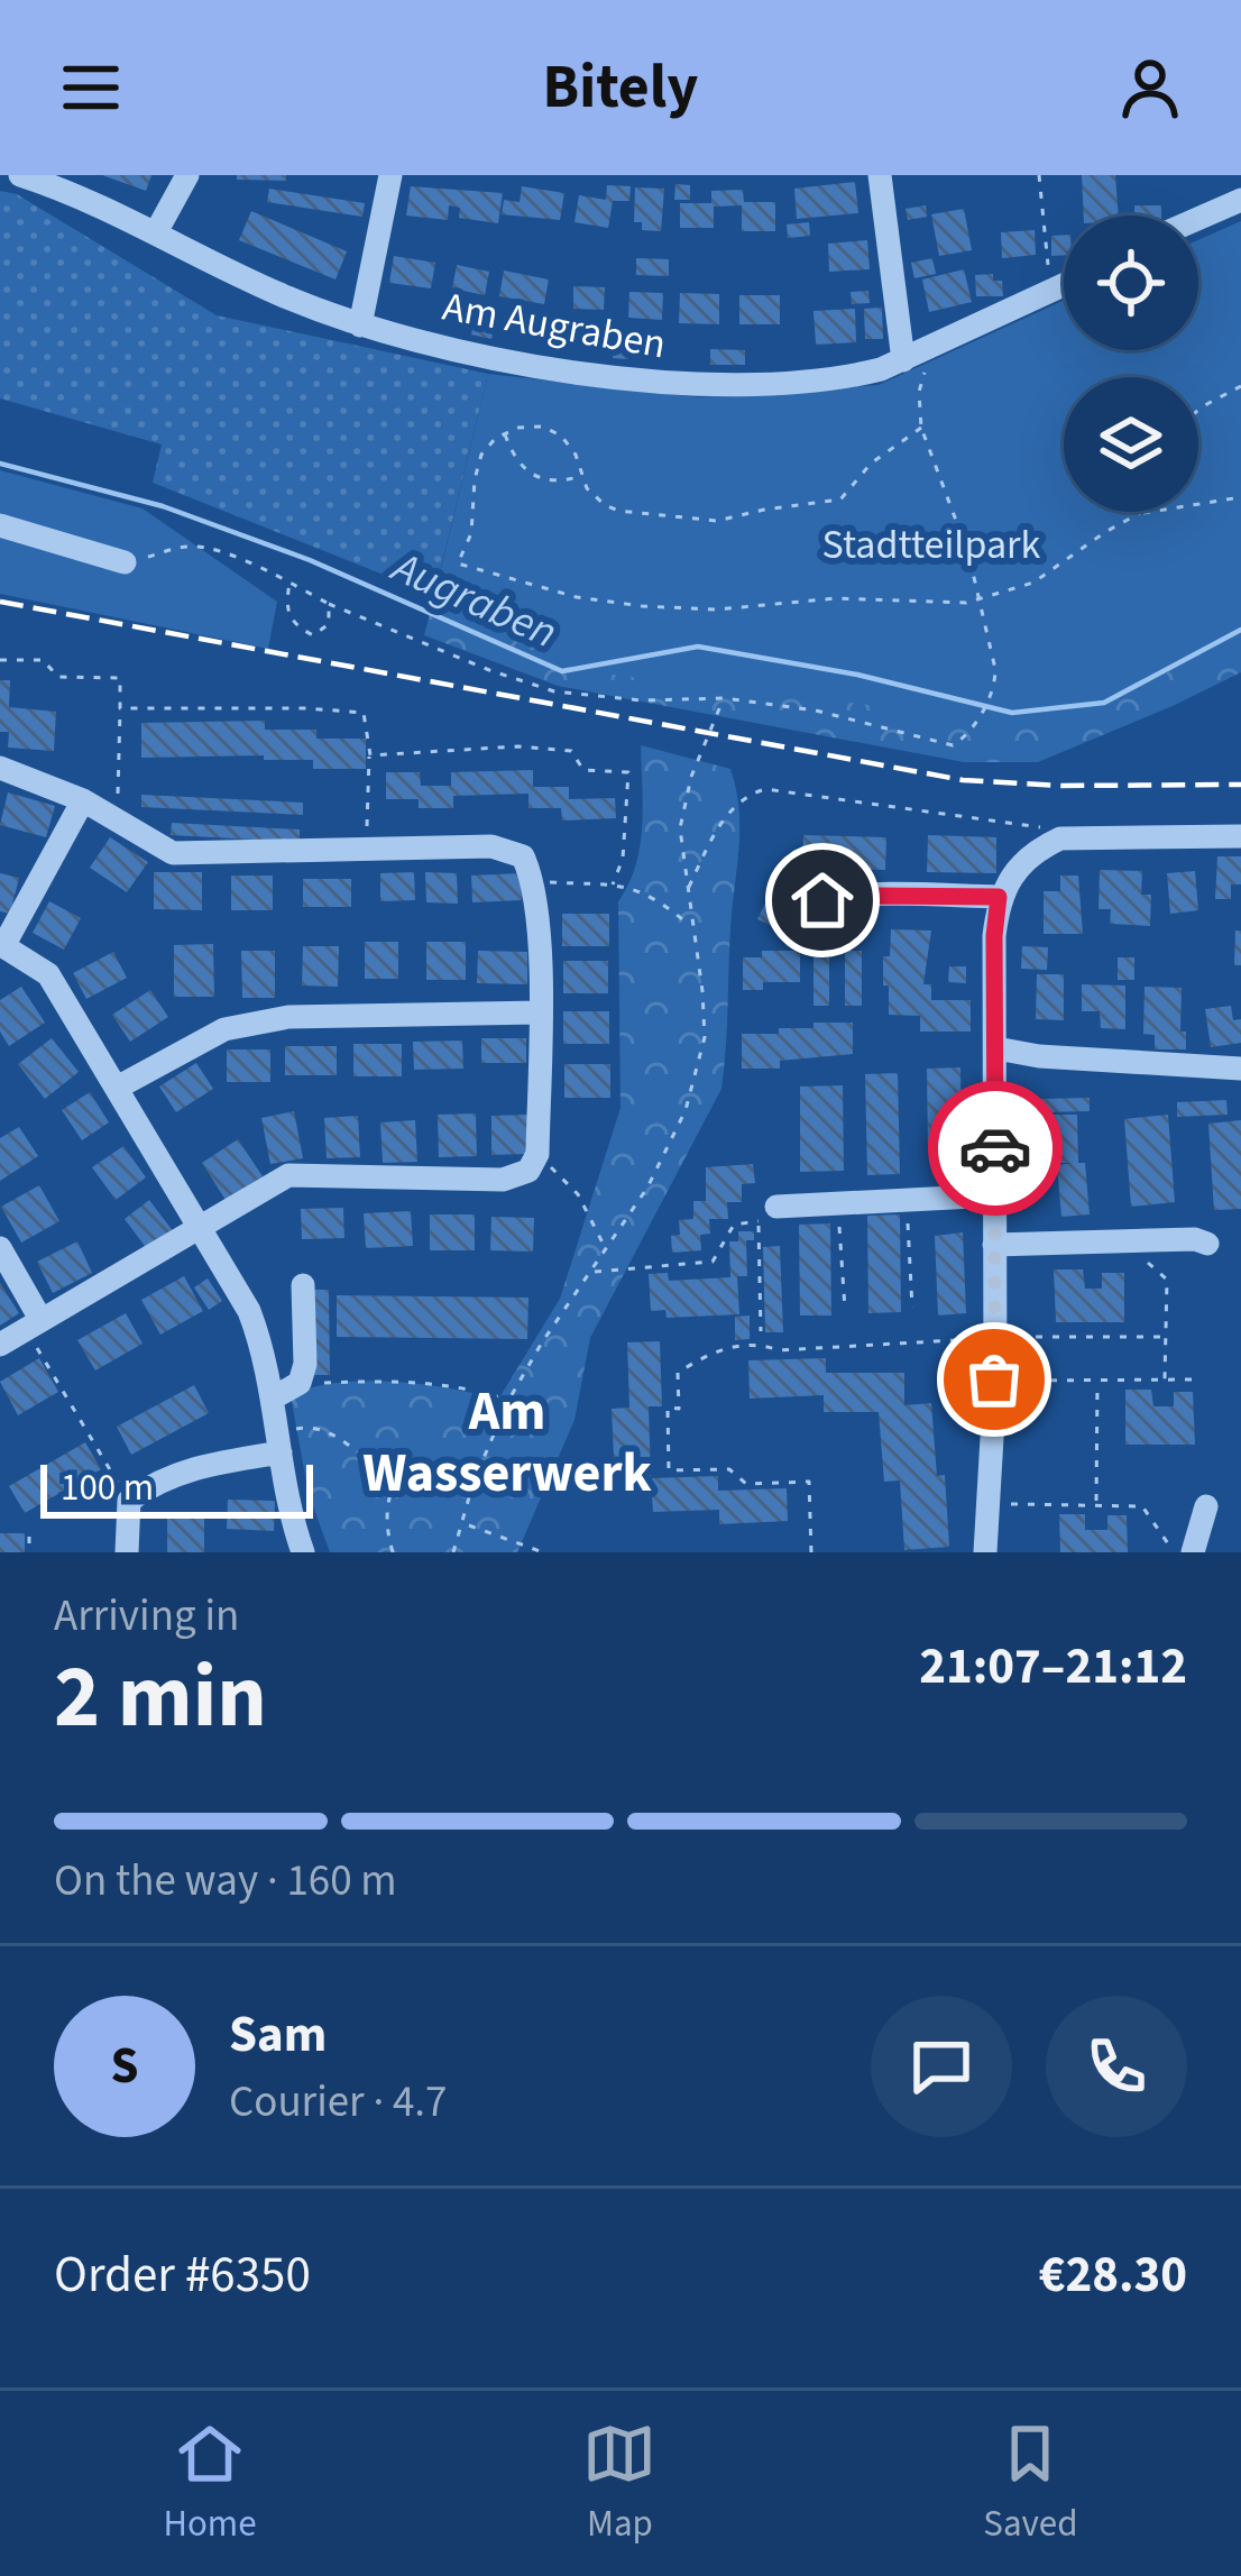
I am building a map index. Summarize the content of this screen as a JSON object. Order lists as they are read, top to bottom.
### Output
{
  "streets": {
    "street": ["Am Augraben"]
  },
  "districts": ["Am Wasserwerk"],
  "water": ["Augraben"],
  "parks": ["Stadtteilpark"],
  "scale_bar": "100 m",
  "page": {
    "header": "Bitely",
    "scale": "100 m",
    "heading": ["2 min", "Arriving in", "21:07–21:12"],
    "panel": [
      "Sam",
      "Courier · 4.7",
      "Order #6350",
      "€28.30"
    ],
    "bar": "On the way · 160 m",
    "round": "S",
    "tabs": ["Home", "Map", "Saved"]
  }
}
